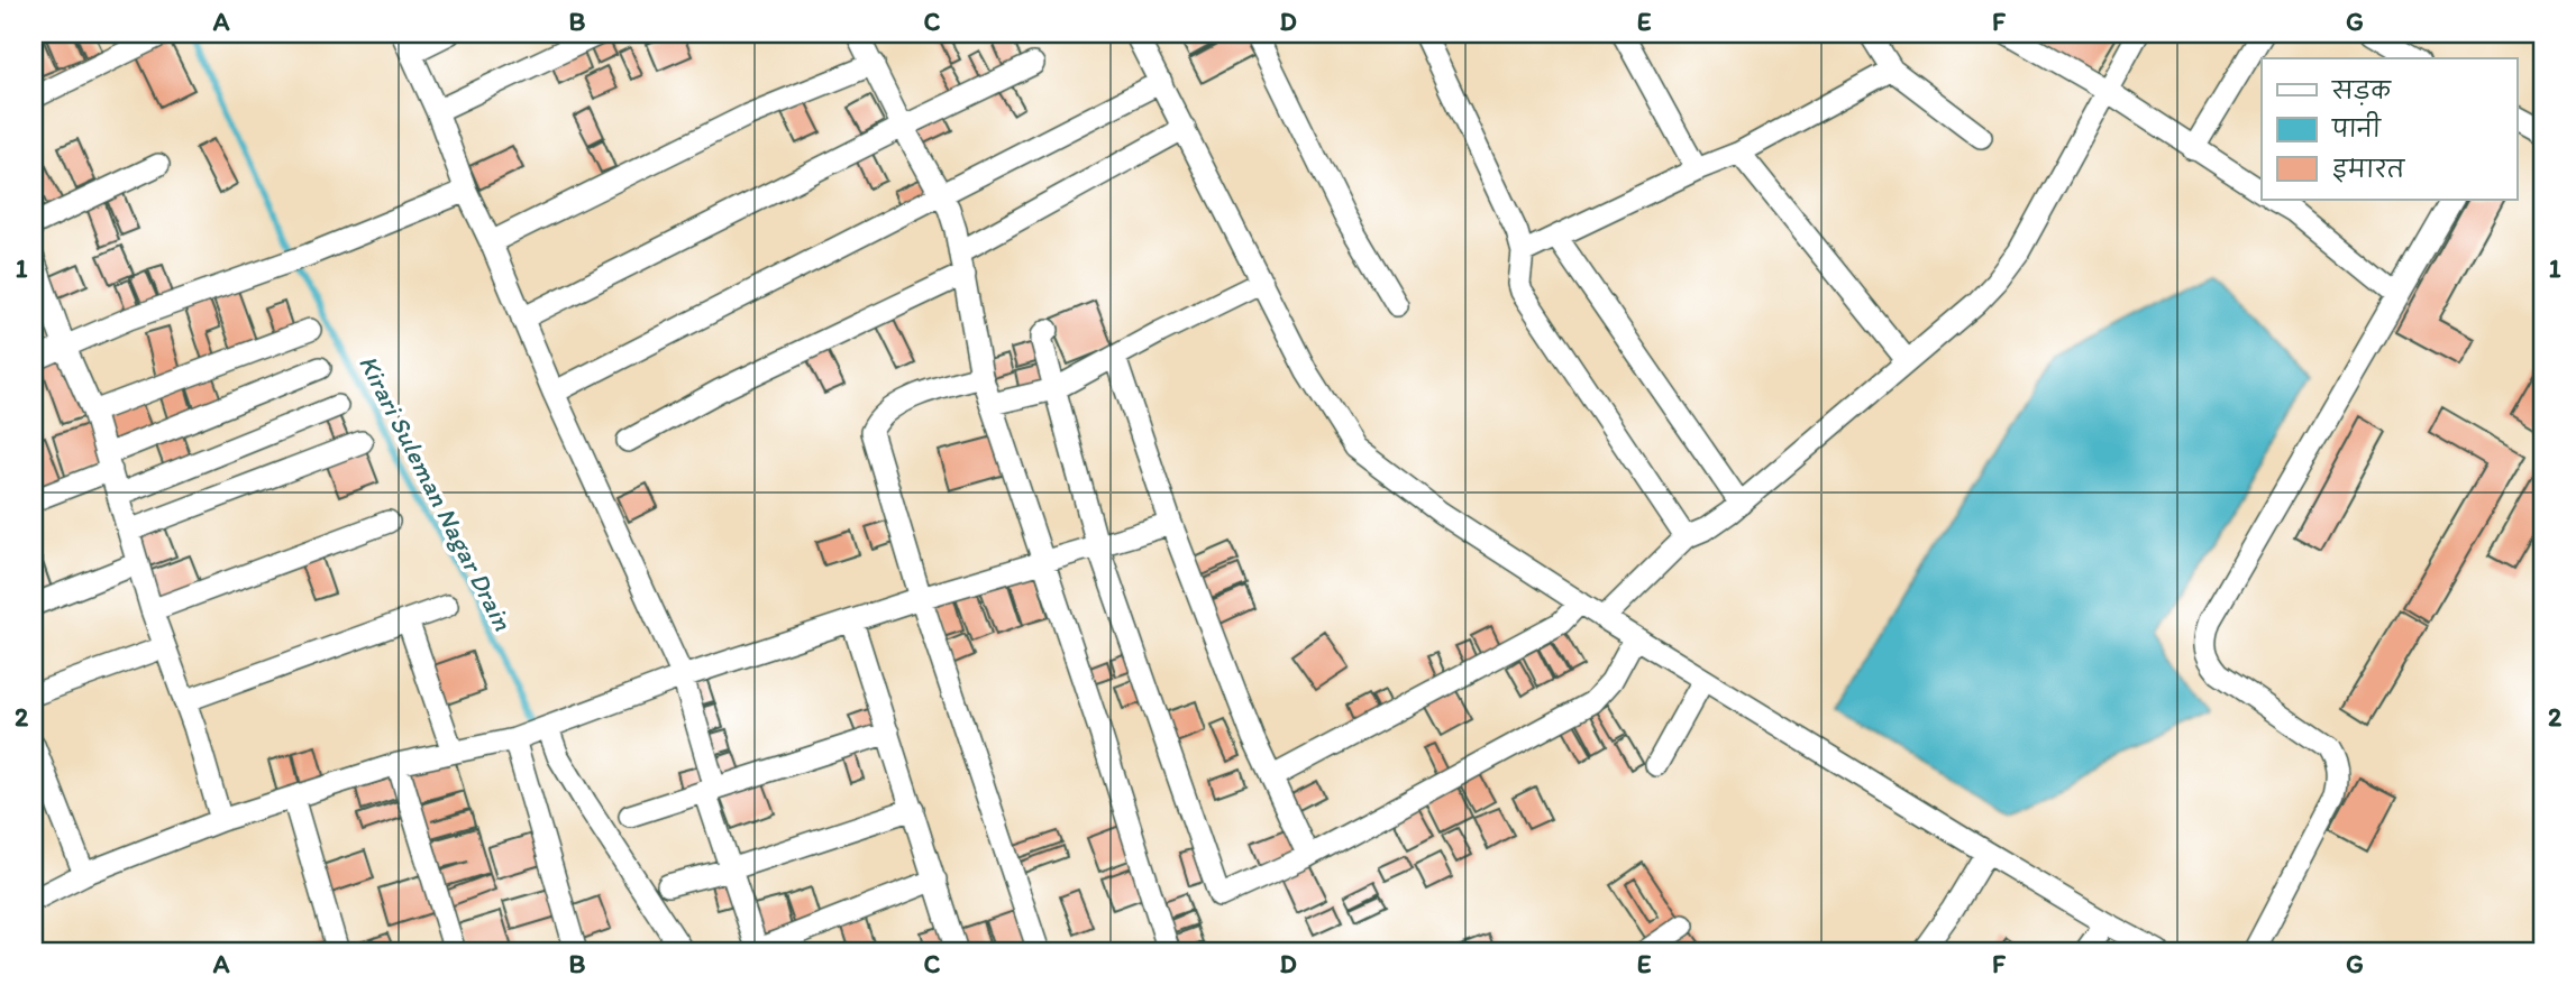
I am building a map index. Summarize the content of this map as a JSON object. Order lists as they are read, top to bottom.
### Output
{
  "water": ["Kirari Suleman Nagar Drain"],
  "legend": ["सड़क", "पानी", "इमारत"],
  "grid": {
    "columns": [
      "A",
      "B",
      "C",
      "D",
      "E",
      "F",
      "G"
    ],
    "rows": ["1", "2"]
  }
}
